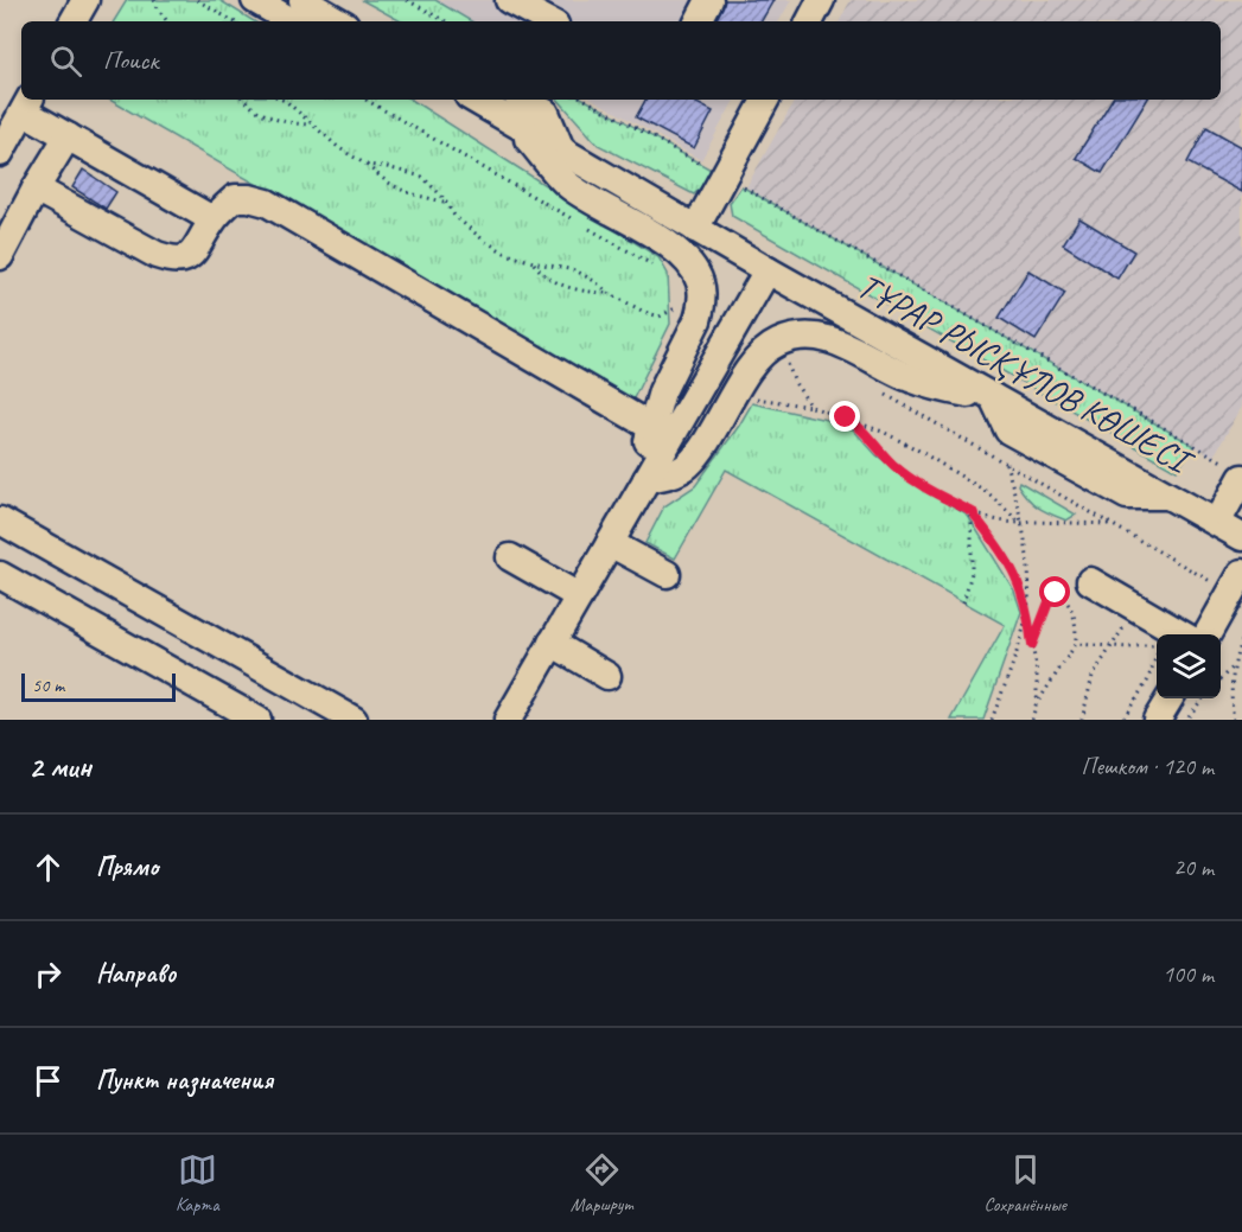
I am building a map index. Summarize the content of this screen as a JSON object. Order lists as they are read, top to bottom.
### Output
{
  "streets": {
    "street": ["ТҰРАР РЫСҚҰЛОВ КӨШЕСІ"]
  },
  "scale_bar": "50 m",
  "page": {
    "search": "Поиск",
    "scale": "50 m",
    "heading": ["2 мин", "Пешком · 120 m"],
    "list": [
      ["Прямо", "20 m"],
      ["Направо", "100 m"],
      "Пункт назначения"
    ],
    "nav": ["Карта", "Маршрут", "Сохранённые"]
  }
}
